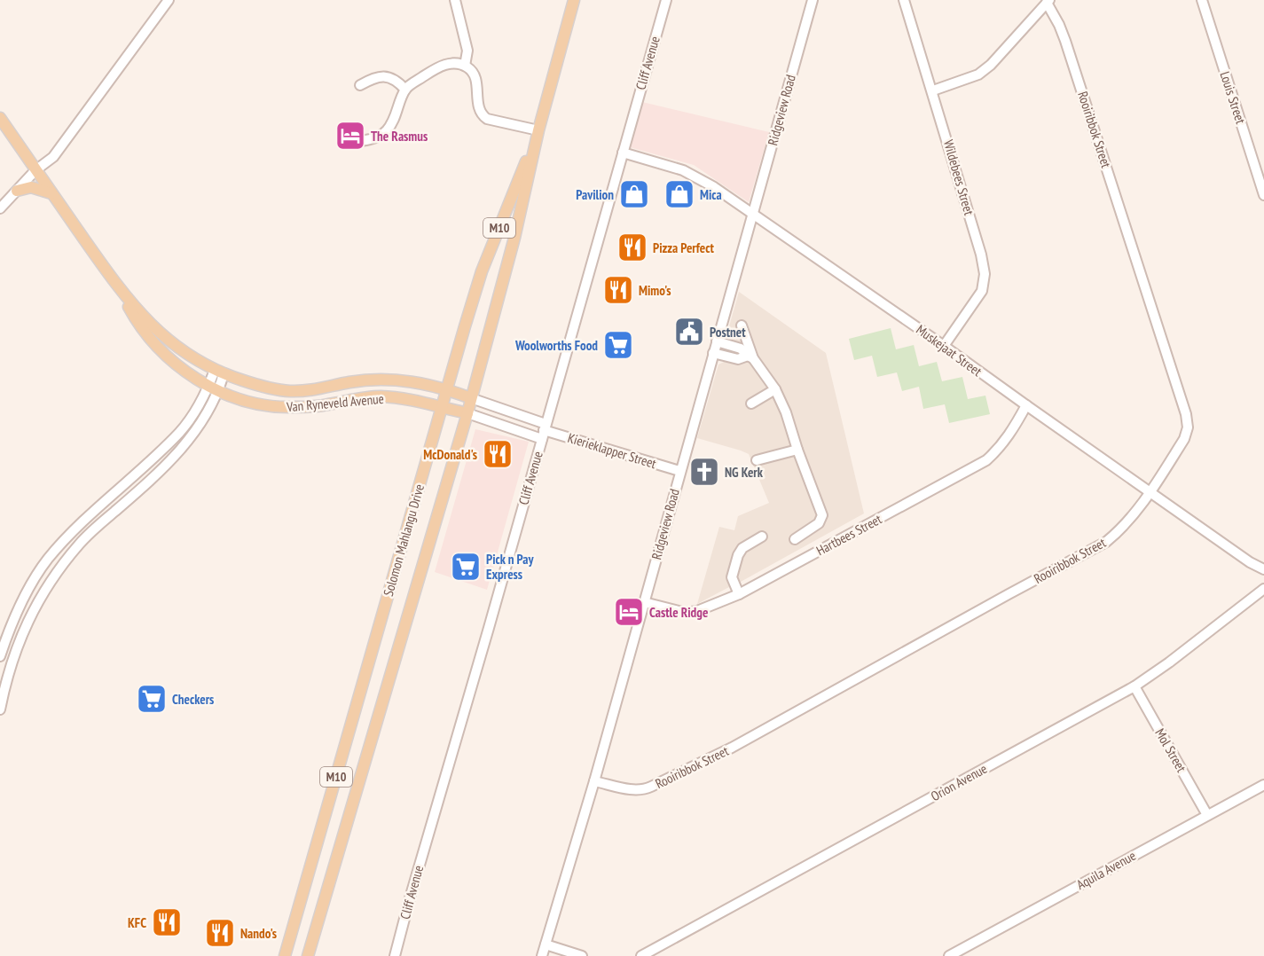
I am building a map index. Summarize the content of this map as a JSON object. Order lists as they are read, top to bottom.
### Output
{
  "streets": {
    "main road": ["M10", "Van Ryneveld Avenue", "Solomon Mahlangu Drive"],
    "street": [
      "Cliff Avenue",
      "Louis Street",
      "Ridgeview Road",
      "Rooiribbok Street",
      "Wildebees Street",
      "Muskejaat Street",
      "Kierieklapper Street",
      "Hartbees Street",
      "Mol Street",
      "Orion Avenue",
      "Aquila Avenue"
    ]
  },
  "crossings": [
    ["Cliff Avenue", "Muskejaat Street"],
    ["Cliff Avenue", "Kierieklapper Street"],
    ["Ridgeview Road", "Rooiribbok Street"],
    ["Ridgeview Road", "Muskejaat Street"],
    ["Ridgeview Road", "Kierieklapper Street"],
    ["Ridgeview Road", "Hartbees Street"],
    ["Rooiribbok Street", "Muskejaat Street"],
    ["Wildebees Street", "Muskejaat Street"],
    ["Muskejaat Street", "Hartbees Street"],
    ["Van Ryneveld Avenue", "Kierieklapper Street"],
    ["Van Ryneveld Avenue", "Solomon Mahlangu Drive"],
    ["Kierieklapper Street", "Solomon Mahlangu Drive"],
    ["Mol Street", "Orion Avenue"],
    ["Mol Street", "Aquila Avenue"]
  ],
  "places": {
    "hotel": ["The Rasmus", "Castle Ridge"],
    "shop": ["Pavilion", "Mica"],
    "restaurant": [
      "Pizza Perfect",
      "Mimo's",
      "McDonald's",
      "KFC",
      "Nando's"
    ],
    "public building": ["Postnet"],
    "supermarket": ["Woolworths Food", "Pick n Pay Express", "Checkers"],
    "church": ["NG Kerk"]
  }
}
